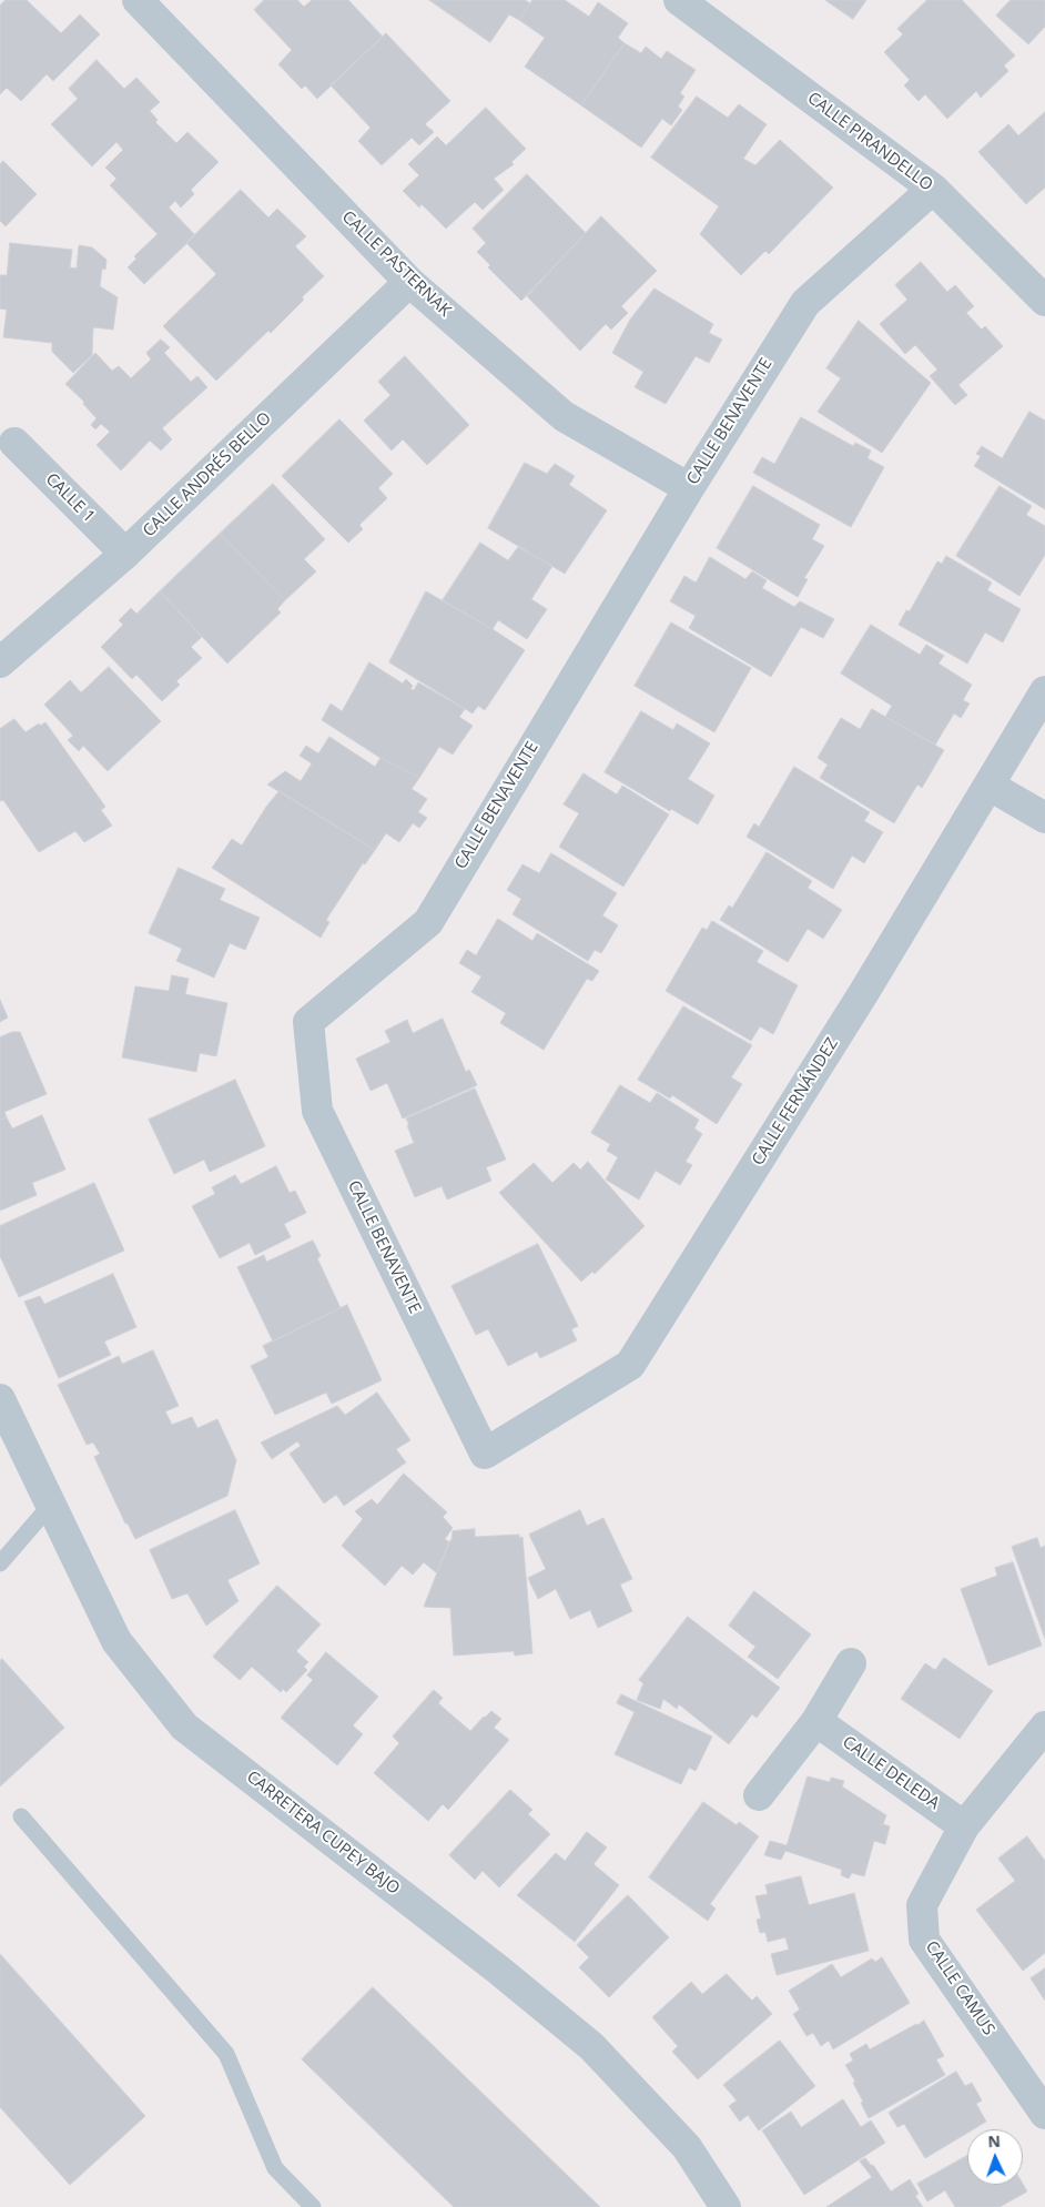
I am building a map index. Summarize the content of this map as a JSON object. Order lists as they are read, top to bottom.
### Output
{
  "streets": {
    "street": [
      "CALLE PIRANDELLO",
      "CALLE PASTERNAK",
      "CALLE BENAVENTE",
      "CALLE ANDRÉS BELLO",
      "CALLE 1",
      "CALLE FERNÁNDEZ",
      "CALLE DELEDA",
      "CARRETERA CUPEY BAJO",
      "CALLE CAMUS"
    ]
  },
  "crossings": [
    ["CALLE PIRANDELLO", "CALLE BENAVENTE"],
    ["CALLE PASTERNAK", "CALLE BENAVENTE"],
    ["CALLE PASTERNAK", "CALLE ANDRÉS BELLO"],
    ["CALLE BENAVENTE", "CALLE FERNÁNDEZ"],
    ["CALLE ANDRÉS BELLO", "CALLE 1"],
    ["CALLE DELEDA", "CALLE CAMUS"]
  ],
  "north": "top"
}
